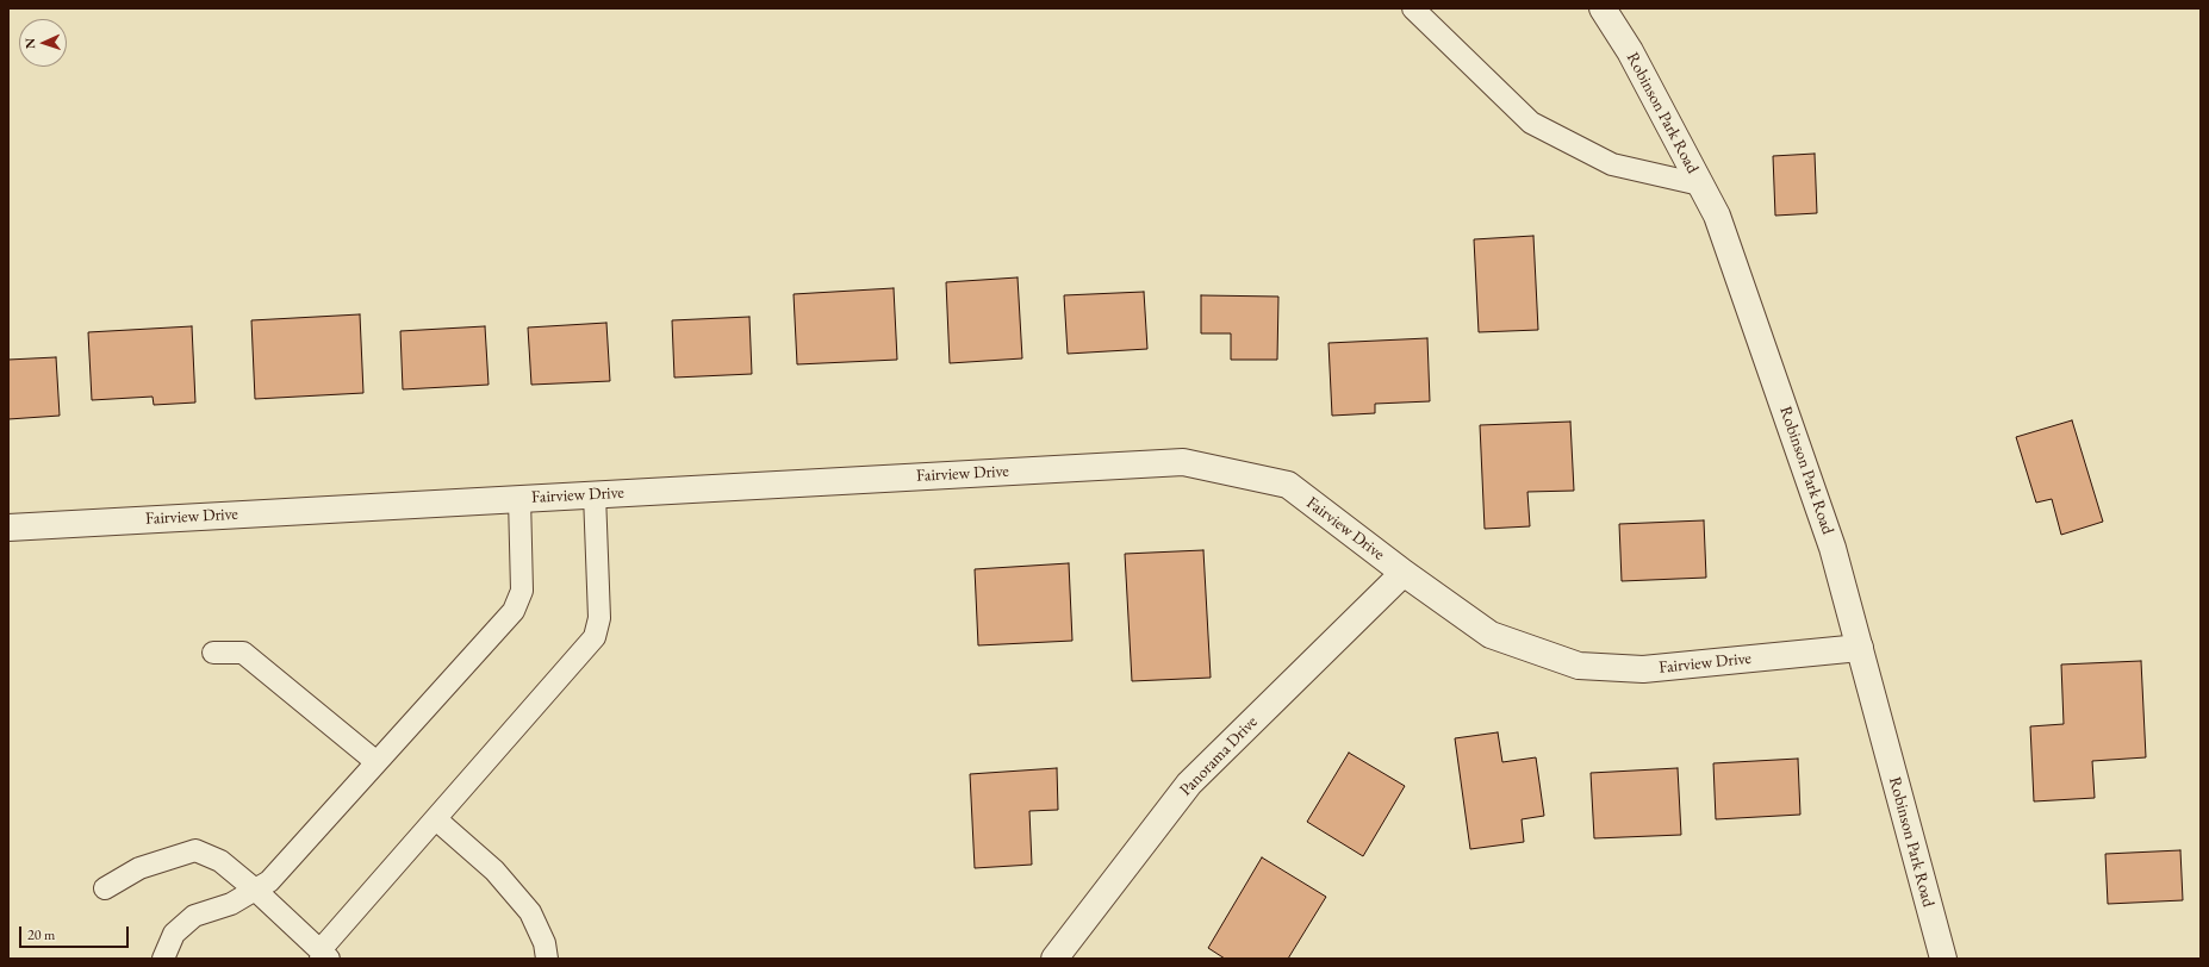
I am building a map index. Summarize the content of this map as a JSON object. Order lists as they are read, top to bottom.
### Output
{
  "streets": {
    "street": ["Robinson Park Road", "Fairview Drive", "Panorama Drive"]
  },
  "crossings": [
    ["Robinson Park Road", "Fairview Drive"],
    ["Fairview Drive", "Panorama Drive"]
  ],
  "scale_bar": "20 m",
  "north": "left"
}
